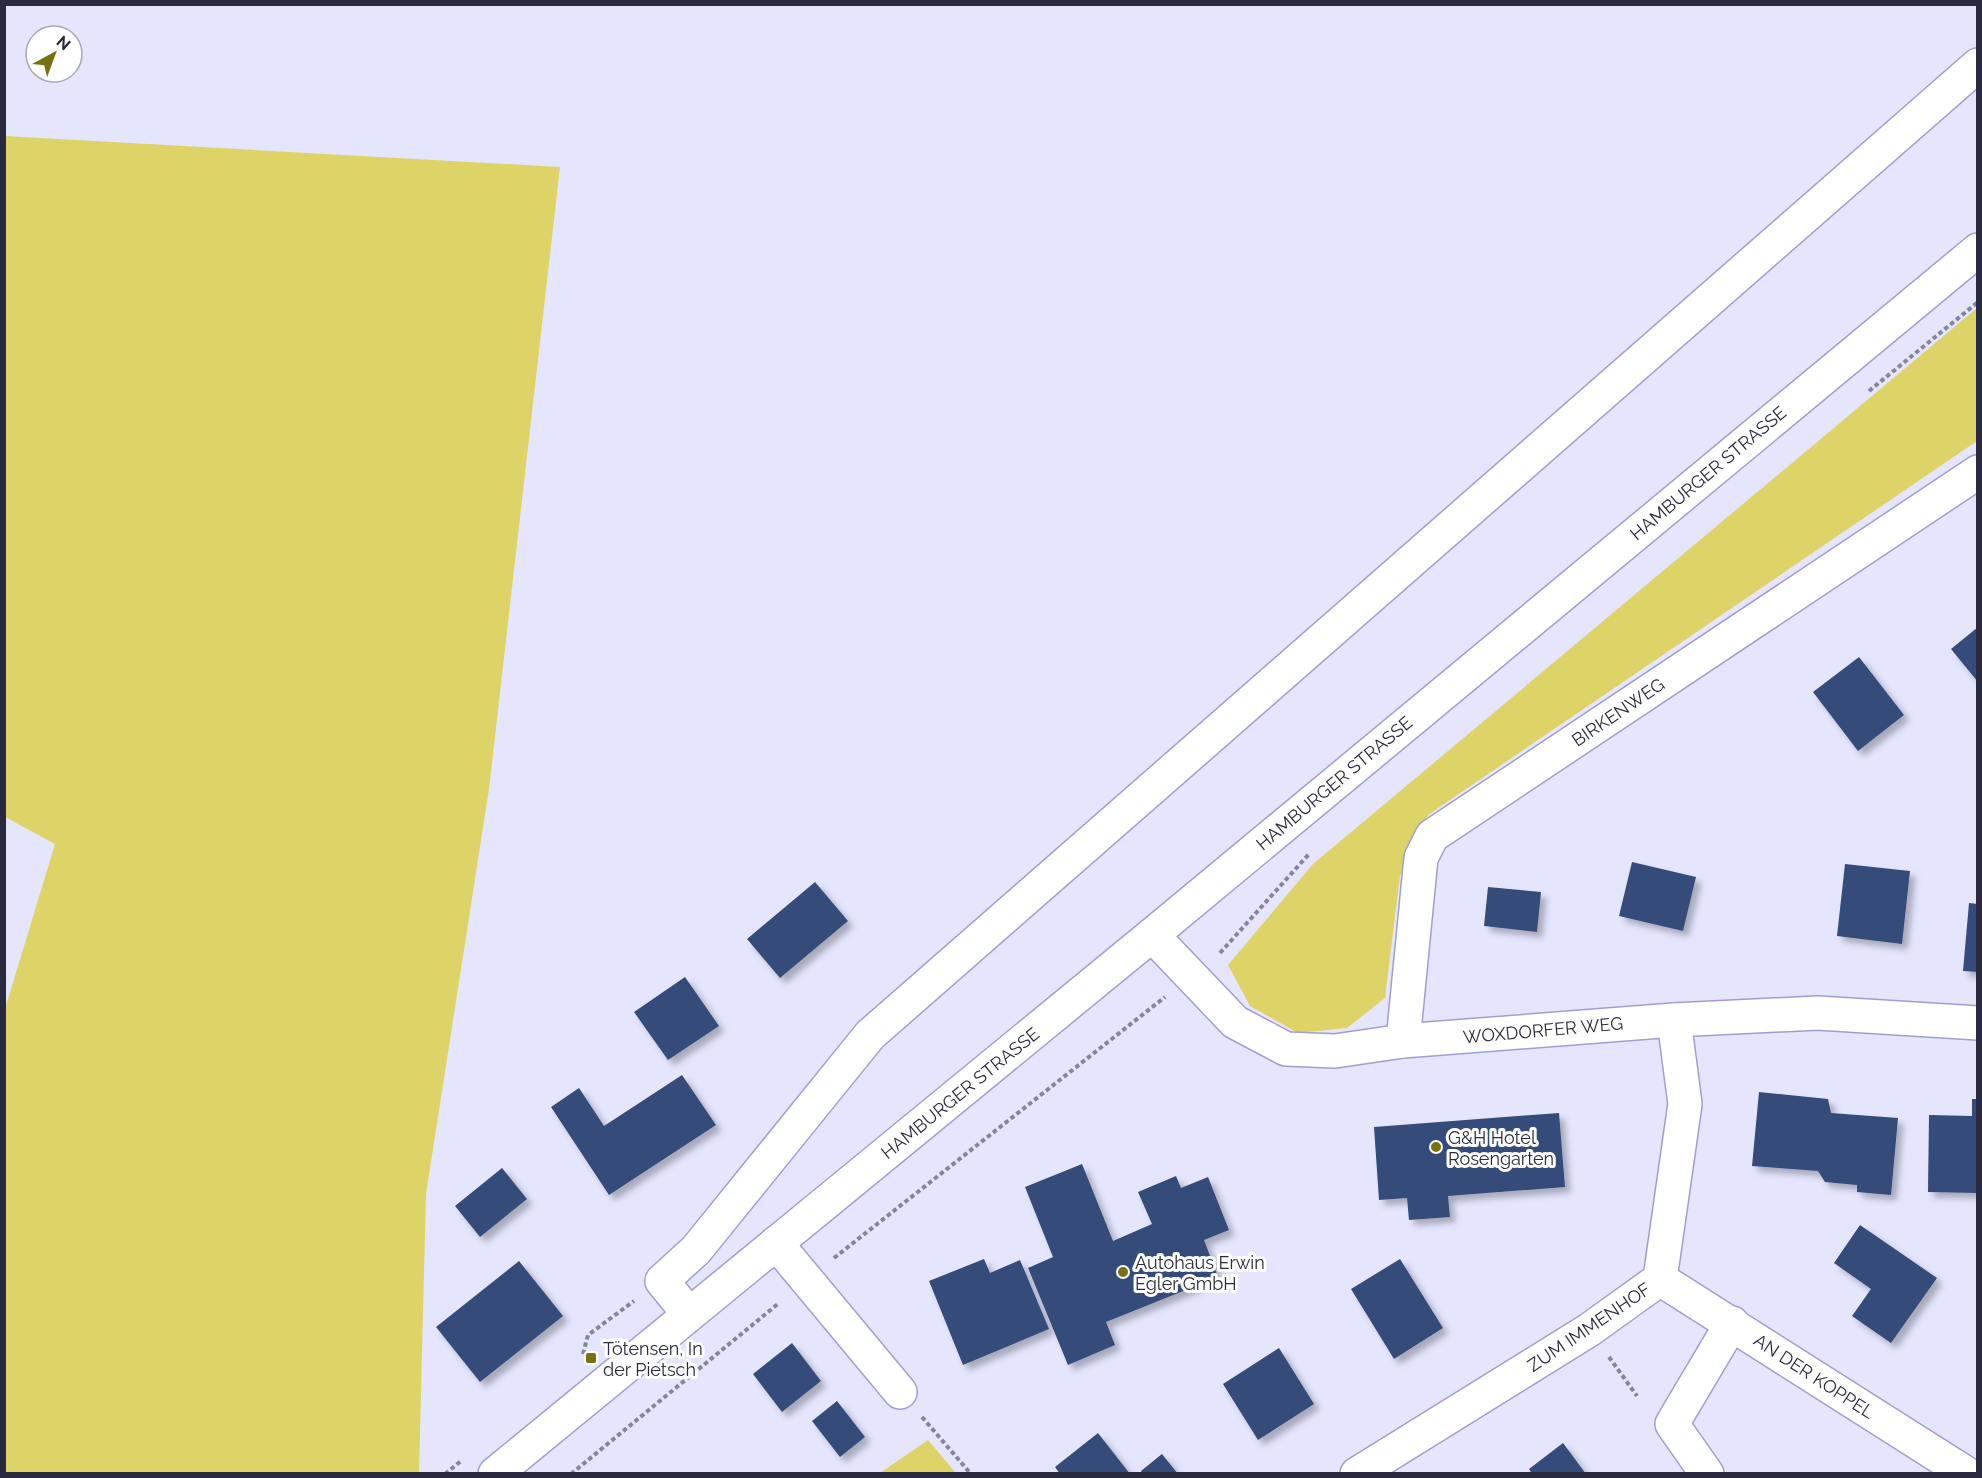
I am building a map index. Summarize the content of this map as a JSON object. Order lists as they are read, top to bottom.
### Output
{
  "streets": {
    "street": [
      "HAMBURGER STRASSE",
      "BIRKENWEG",
      "WOXDORFER WEG",
      "ZUM IMMENHOF",
      "AN DER KOPPEL"
    ]
  },
  "crossings": [
    ["HAMBURGER STRASSE", "WOXDORFER WEG"],
    ["BIRKENWEG", "WOXDORFER WEG"],
    ["WOXDORFER WEG", "ZUM IMMENHOF"],
    ["ZUM IMMENHOF", "AN DER KOPPEL"]
  ],
  "places": {
    "other": ["G&H Hotel Rosengarten", "Autohaus Erwin Egler GmbH"],
    "transit": ["Tötensen, In der Pietsch"]
  },
  "north": "top right"
}
